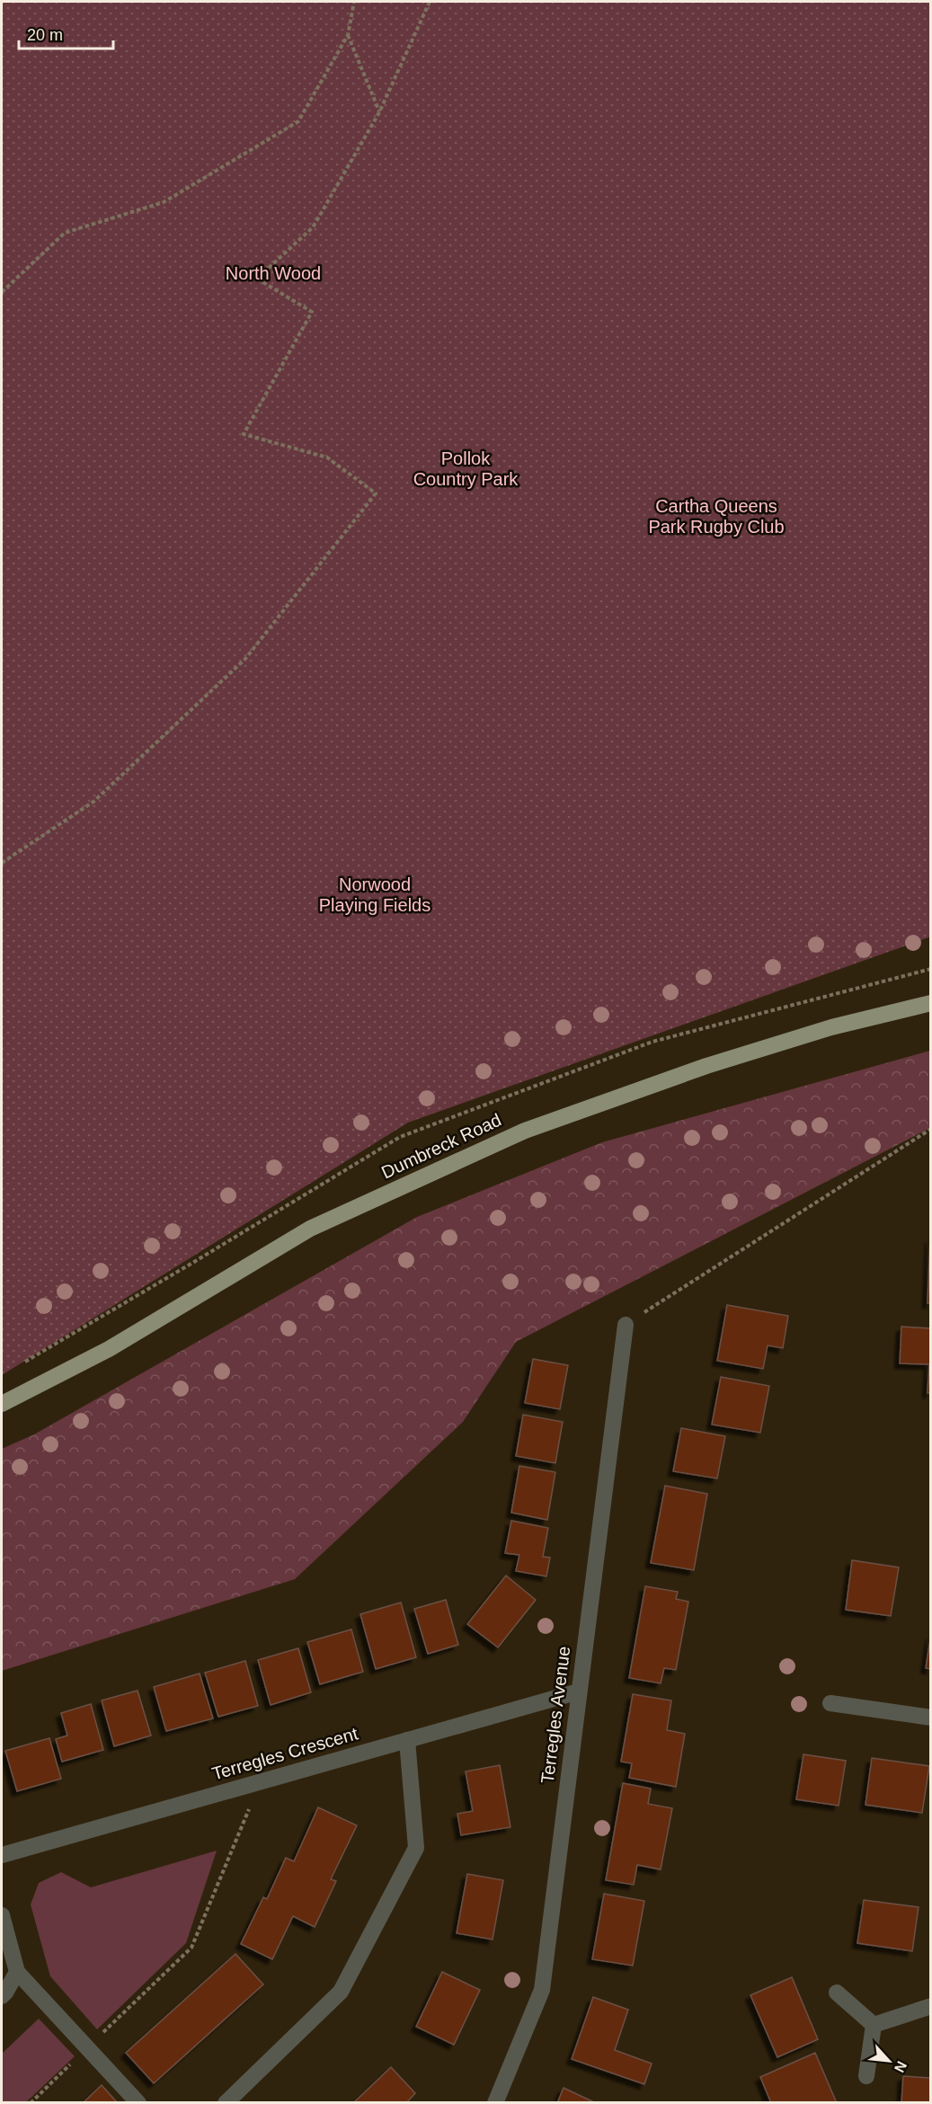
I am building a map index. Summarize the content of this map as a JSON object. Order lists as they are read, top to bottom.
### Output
{
  "streets": {
    "main road": ["Dumbreck Road"],
    "street": ["Terregles Avenue", "Terregles Crescent"]
  },
  "crossings": [
    ["Terregles Avenue", "Terregles Crescent"]
  ],
  "parks": [
    "North Wood",
    "Pollok Country Park",
    "Cartha Queens Park Rugby Club",
    "Norwood Playing Fields"
  ],
  "scale_bar": "20 m",
  "north": "bottom right"
}
